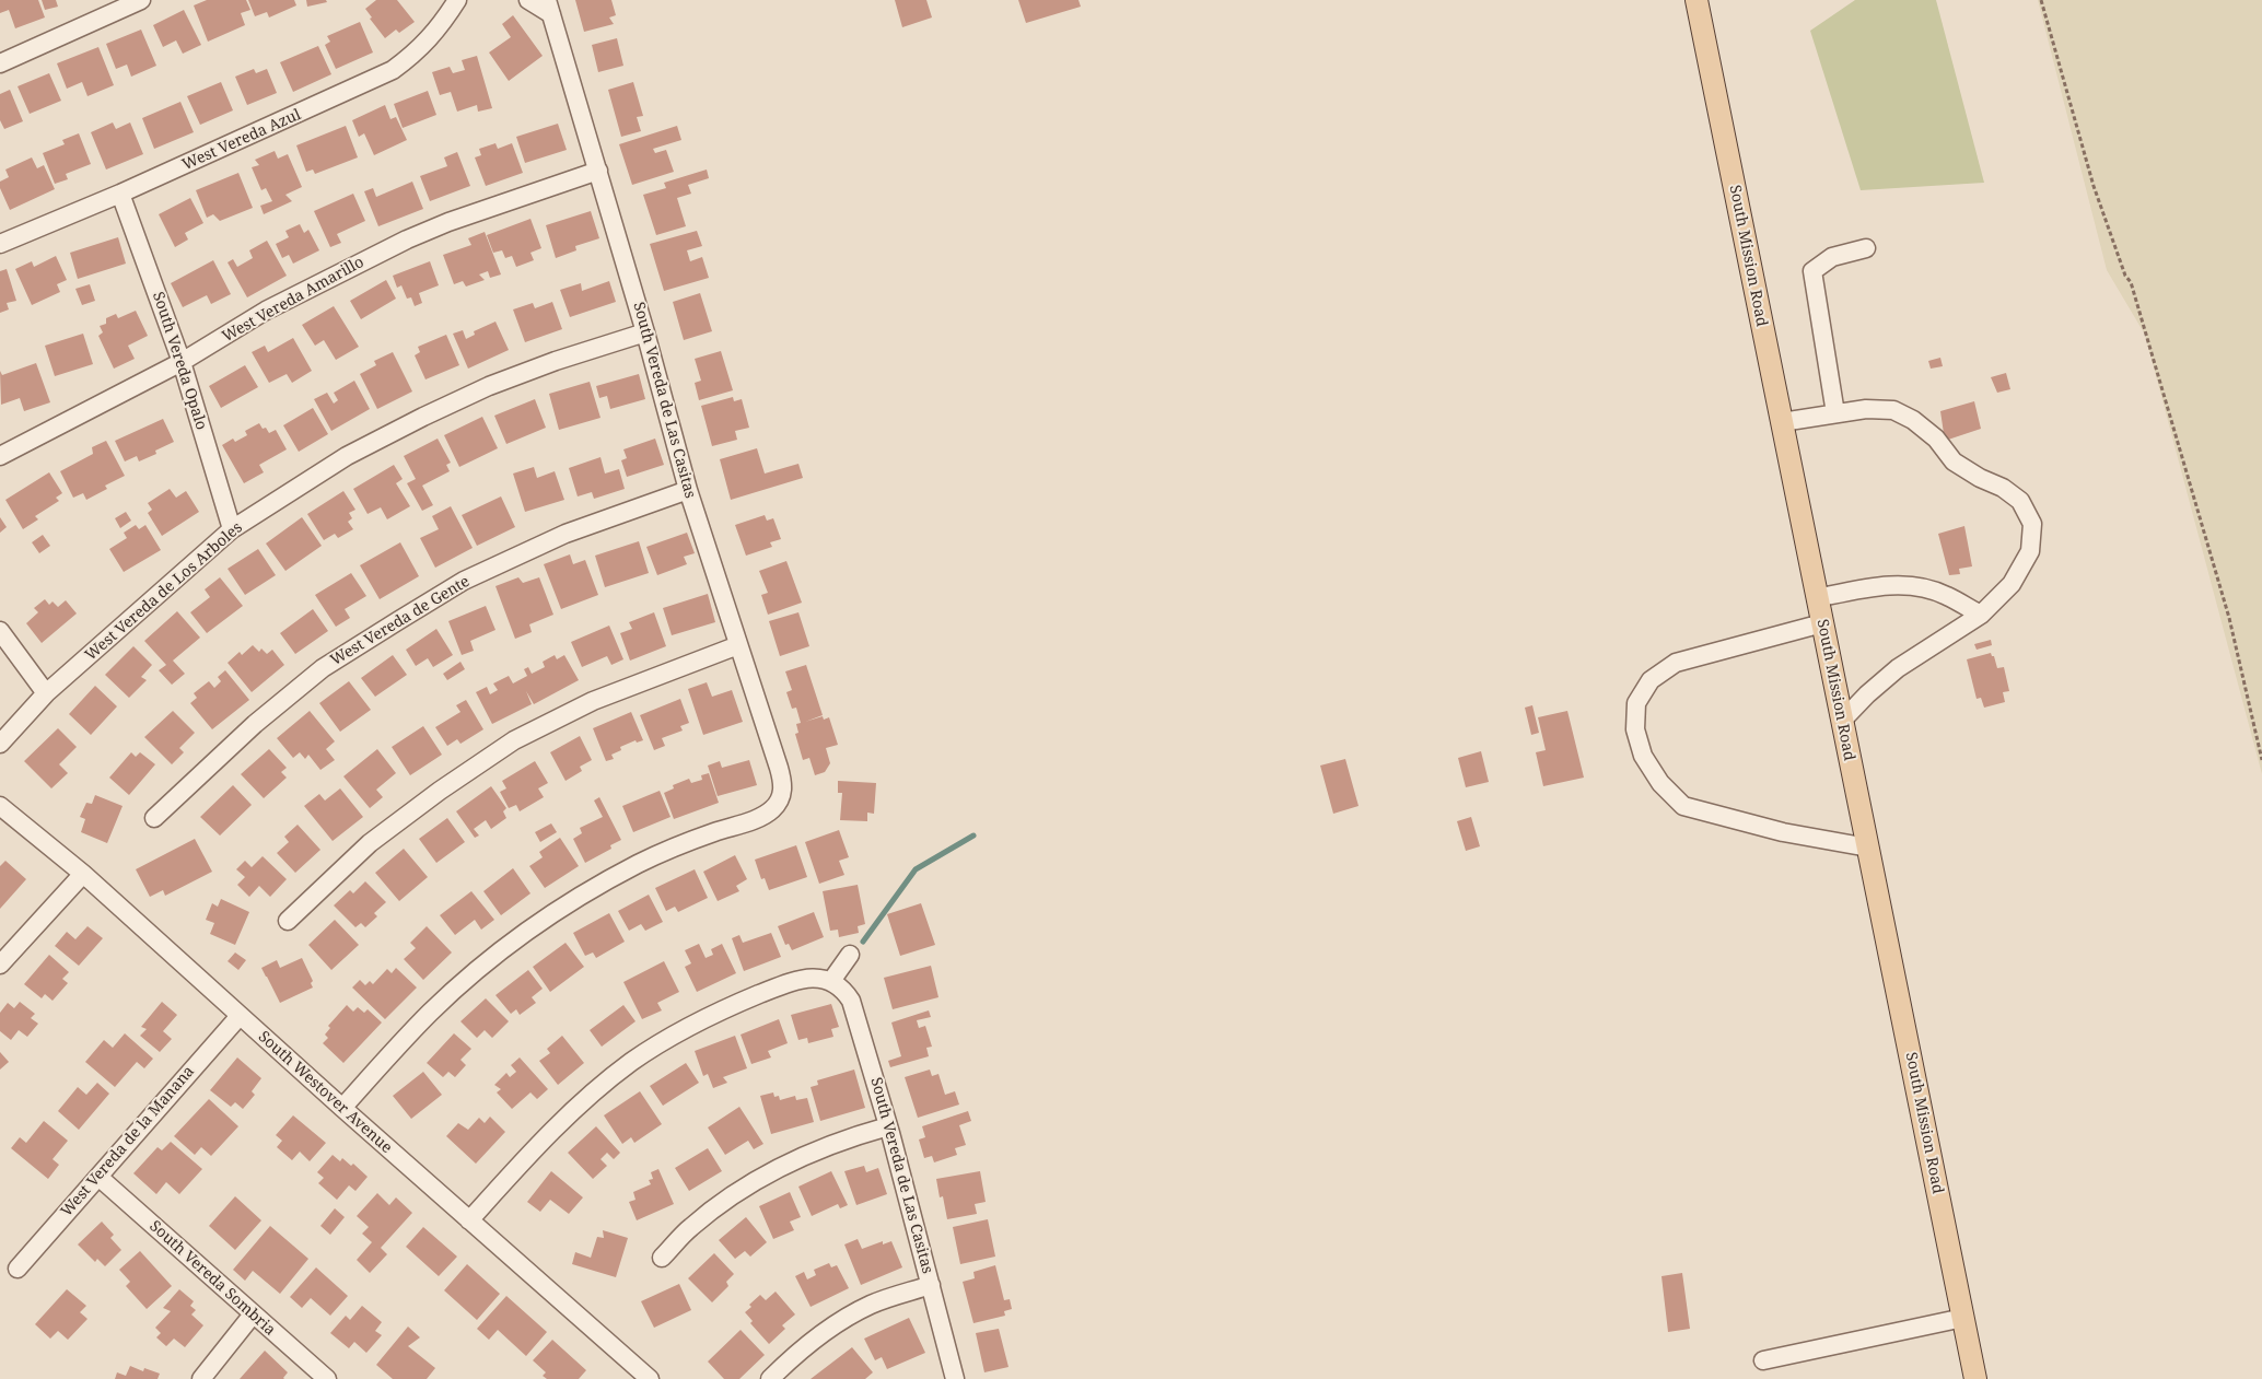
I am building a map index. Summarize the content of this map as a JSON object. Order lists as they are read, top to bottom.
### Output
{
  "streets": {
    "main road": ["South Mission Road"],
    "street": [
      "West Vereda Azul",
      "West Vereda Amarillo",
      "South Vereda Opalo",
      "South Vereda de Las Casitas",
      "West Vereda de Los Arboles",
      "West Vereda de Gente",
      "South Westover Avenue",
      "West Vereda de la Manana",
      "South Vereda Sombria"
    ]
  },
  "crossings": [
    ["West Vereda Azul", "South Vereda Opalo"],
    ["West Vereda Amarillo", "South Vereda Opalo"],
    ["West Vereda Amarillo", "South Vereda de Las Casitas"],
    ["South Vereda Opalo", "West Vereda de Los Arboles"],
    ["South Vereda de Las Casitas", "West Vereda de Los Arboles"],
    ["South Vereda de Las Casitas", "West Vereda de Gente"],
    ["South Vereda de Las Casitas", "South Westover Avenue"],
    ["South Westover Avenue", "West Vereda de la Manana"],
    ["West Vereda de la Manana", "South Vereda Sombria"]
  ]
}
